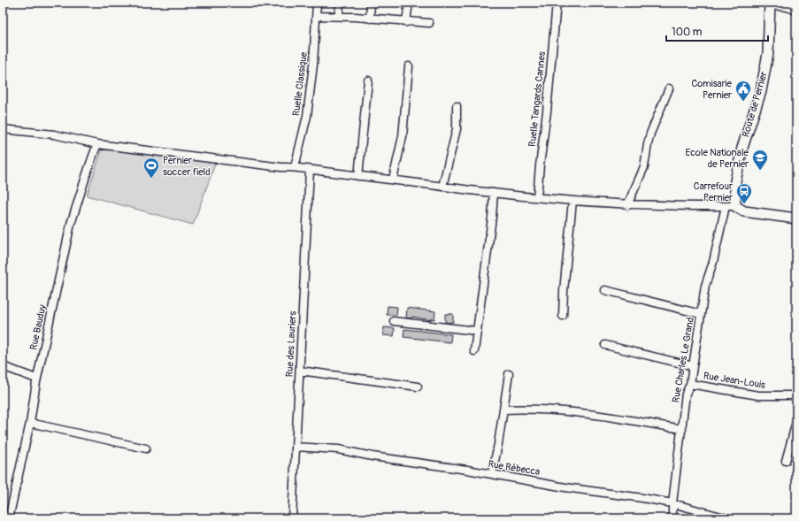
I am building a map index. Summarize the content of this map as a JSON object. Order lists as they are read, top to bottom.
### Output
{
  "streets": {
    "street": [
      "Ruelle Classique",
      "Ruelle Tangards Cannes",
      "Route de Pernier",
      "Rue Bauduy",
      "Rue des Lauriers",
      "Rue Charles Le Grand",
      "Rue Jean-Louis",
      "Rue Rébecca"
    ]
  },
  "crossings": [
    ["Route de Pernier", "Rue Charles Le Grand"],
    ["Rue des Lauriers", "Rue Rébecca"],
    ["Rue Charles Le Grand", "Rue Jean-Louis"],
    ["Rue Charles Le Grand", "Rue Rébecca"]
  ],
  "places": {
    "public building": ["Comisarie Pernier"],
    "school or university": ["Ecole Nationale de Pernier"],
    "sports": ["Pernier soccer field"],
    "bus stop": ["Carrefour Pernier"]
  },
  "scale_bar": "100 m"
}
